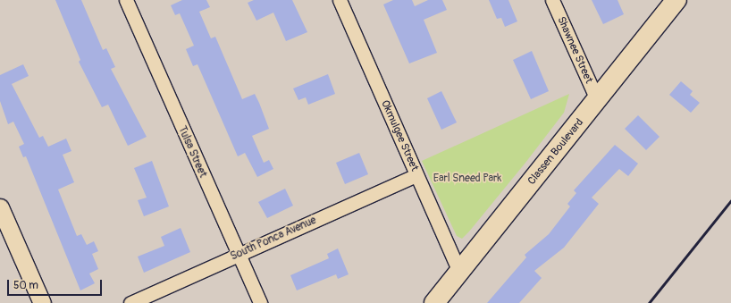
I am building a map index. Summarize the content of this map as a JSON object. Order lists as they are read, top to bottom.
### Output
{
  "streets": {
    "main road": ["Classen Boulevard"],
    "street": [
      "Shawnee Street",
      "Okmulgee Street",
      "Tulsa Street",
      "South Ponca Avenue"
    ]
  },
  "crossings": [
    ["Shawnee Street", "Classen Boulevard"],
    ["Okmulgee Street", "Classen Boulevard"],
    ["Okmulgee Street", "South Ponca Avenue"],
    ["Tulsa Street", "South Ponca Avenue"]
  ],
  "parks": ["Earl Sneed Park"],
  "scale_bar": "50 m"
}
